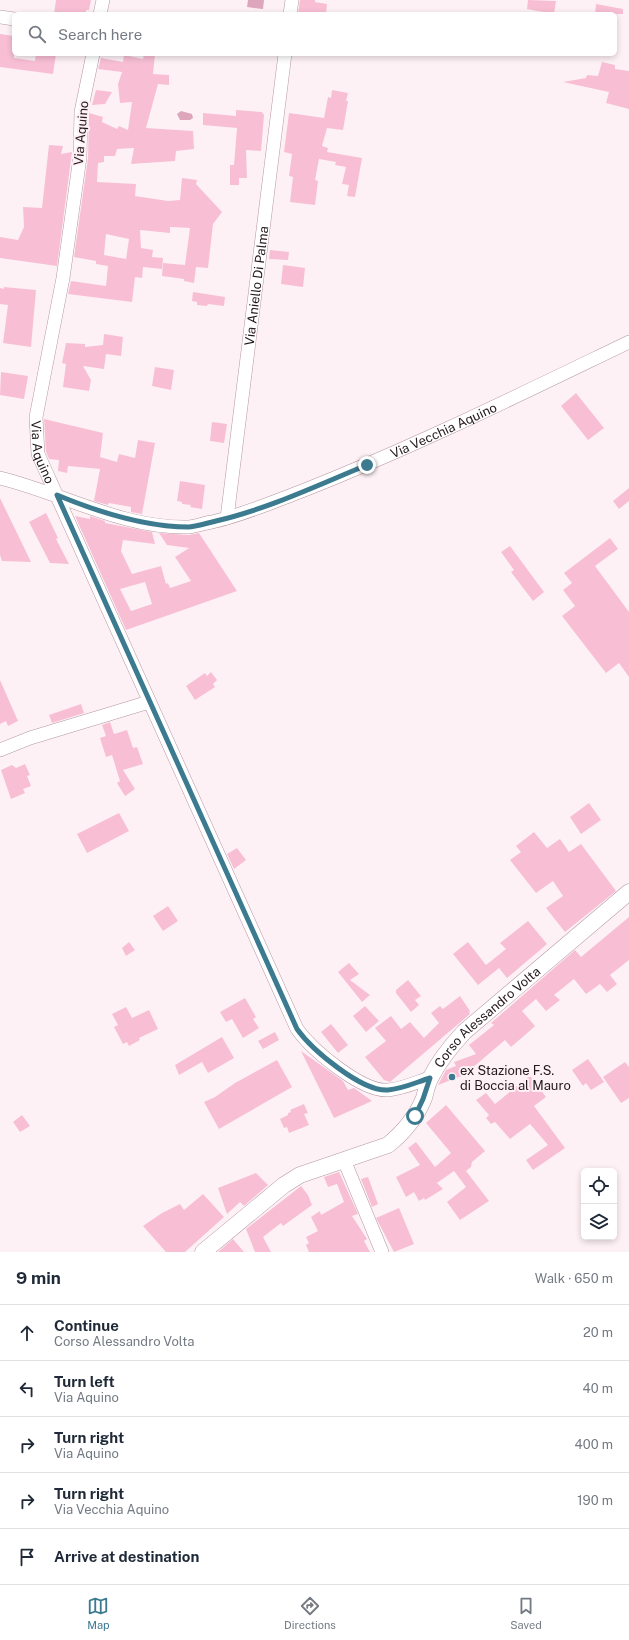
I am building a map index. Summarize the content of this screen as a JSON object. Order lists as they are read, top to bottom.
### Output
{
  "streets": {
    "main road": ["Corso Alessandro Volta"],
    "street": ["Via Aquino", "Via Aniello Di Palma", "Via Vecchia Aquino"]
  },
  "crossings": [
    ["Via Aquino", "Via Vecchia Aquino"],
    ["Via Aquino", "Corso Alessandro Volta"],
    ["Via Aniello Di Palma", "Via Vecchia Aquino"]
  ],
  "places": ["ex Stazione F.S. di Boccia al Mauro"],
  "page": {
    "search": "Search here",
    "heading": ["9 min", "Walk · 650 m"],
    "list": [
      ["Continue", "Corso Alessandro Volta", "20 m"],
      ["Turn left", "Via Aquino", "40 m"],
      ["Turn right", "Via Aquino", "400 m"],
      ["Turn right", "Via Vecchia Aquino", "190 m"],
      "Arrive at destination"
    ],
    "nav": ["Map", "Directions", "Saved"]
  }
}
